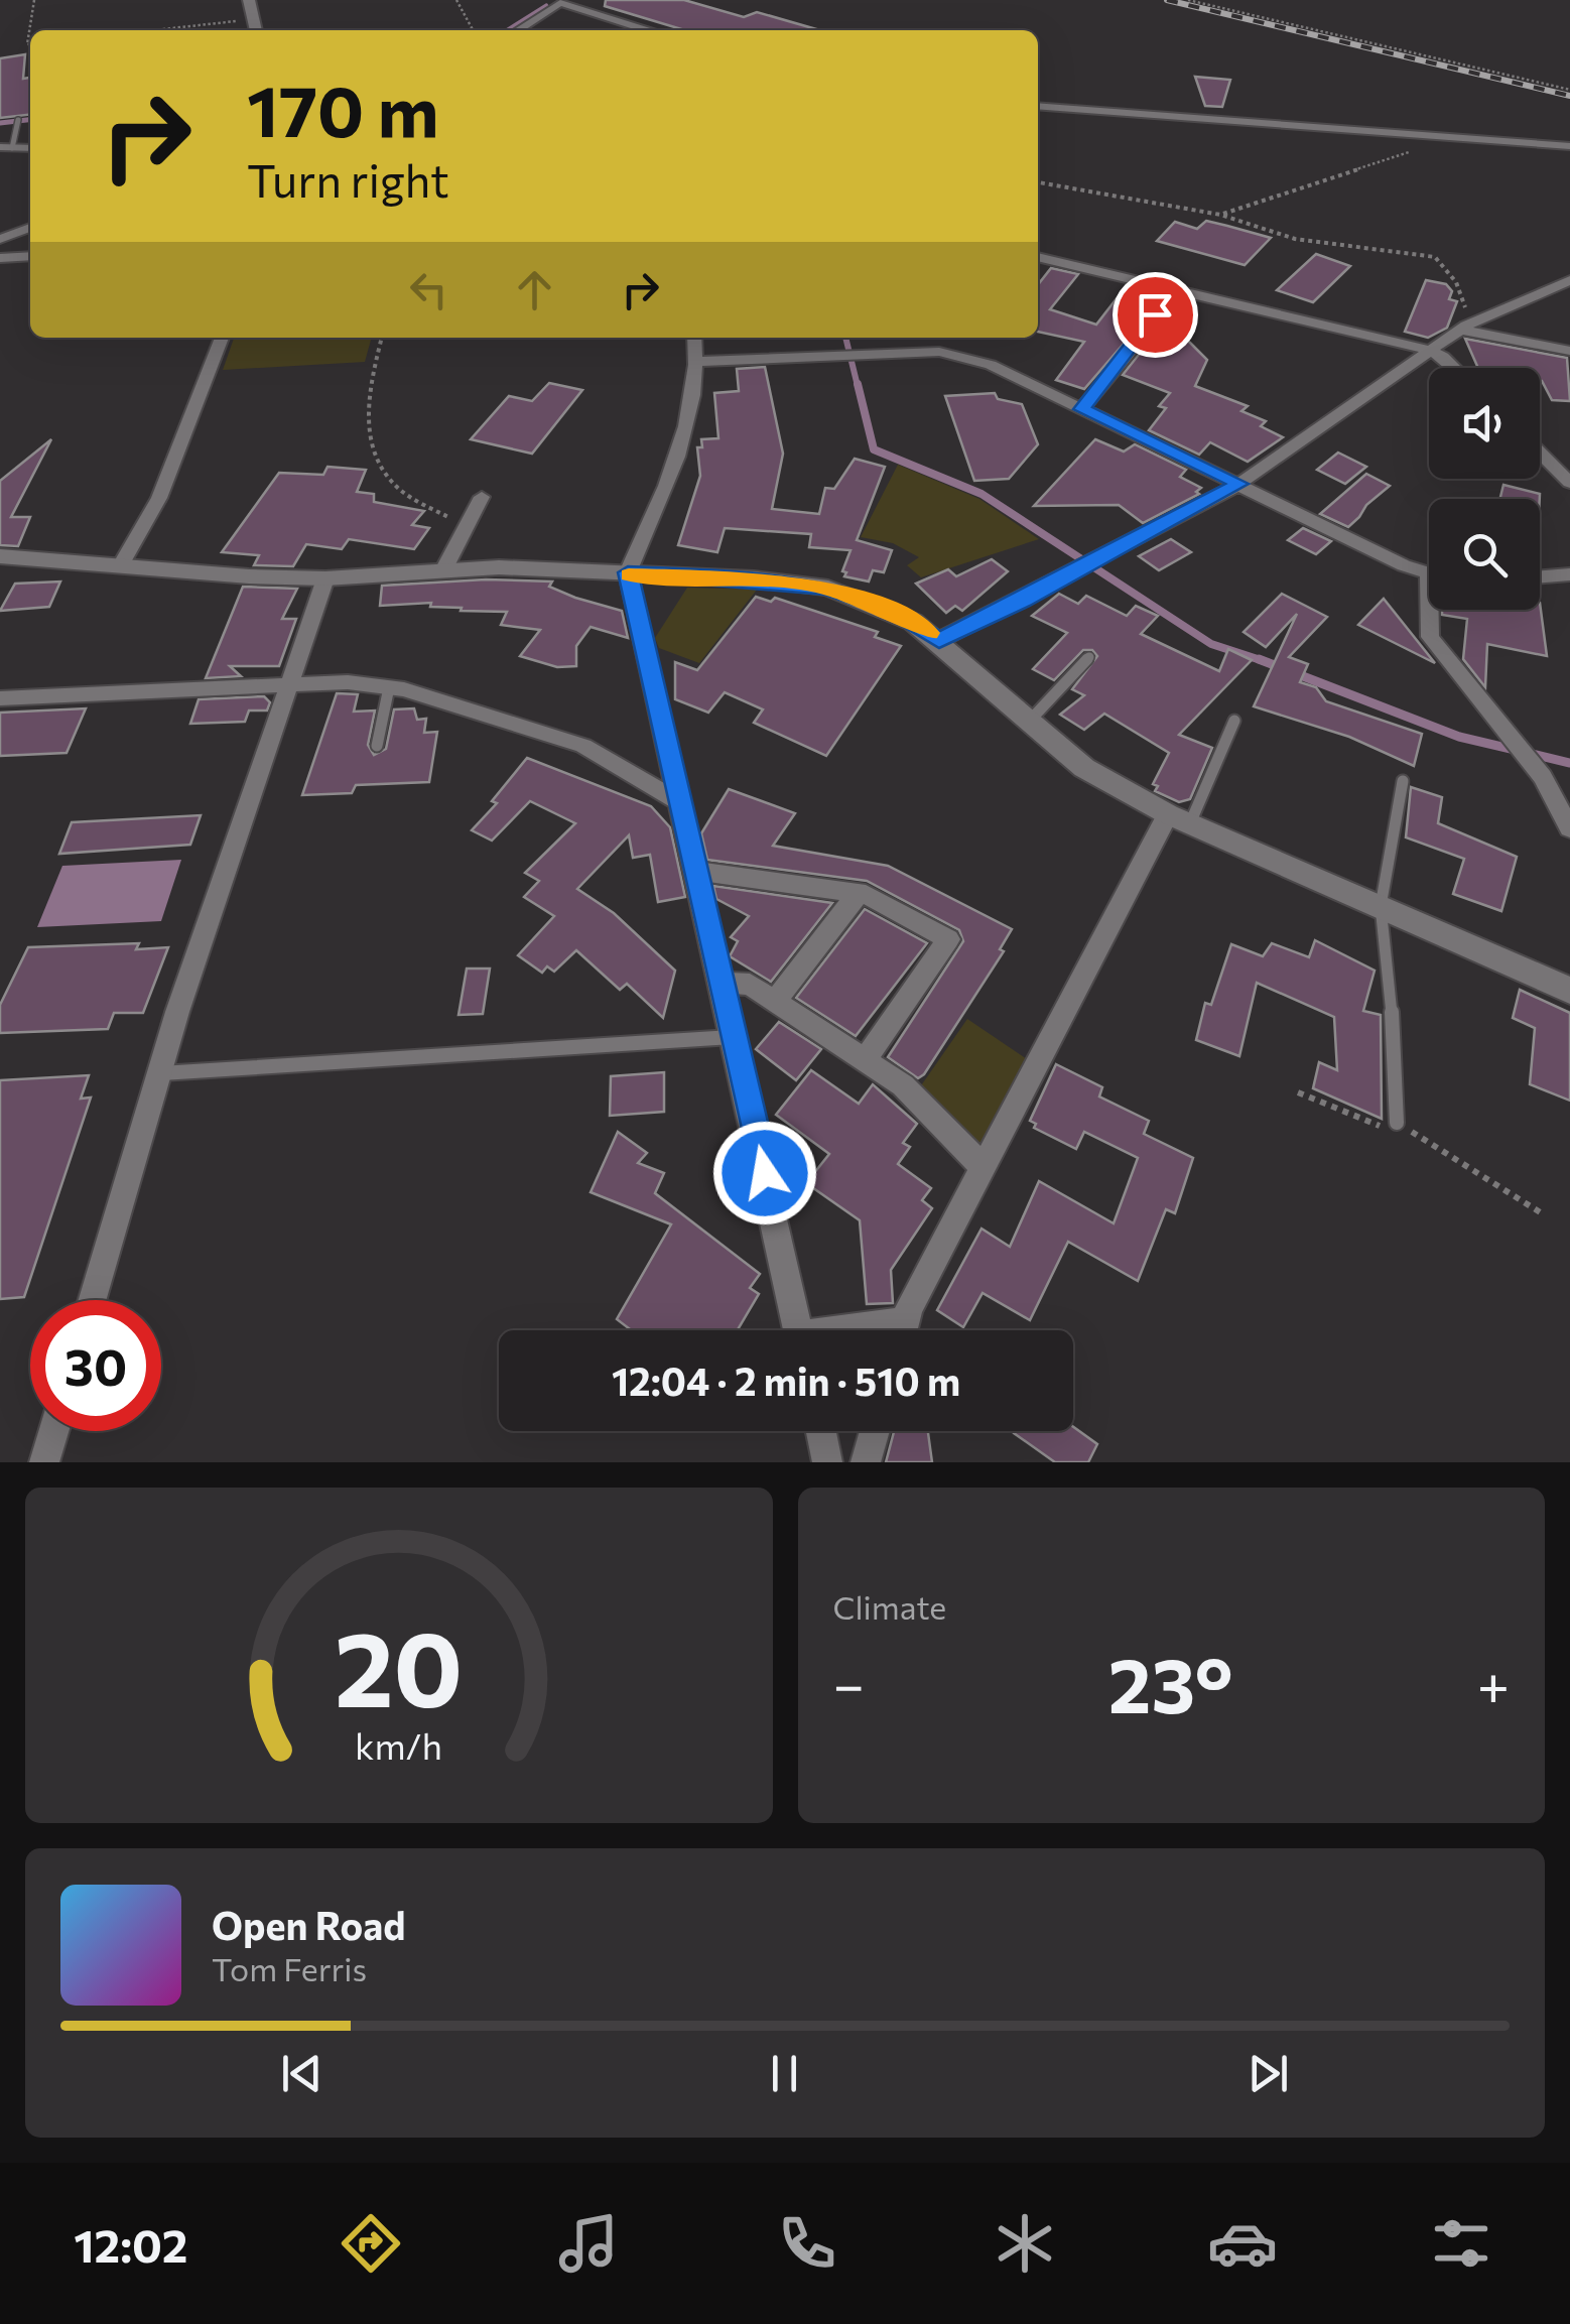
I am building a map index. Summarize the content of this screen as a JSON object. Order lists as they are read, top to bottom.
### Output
{
  "page": {
    "turn": ["170 m", "Turn right"],
    "limit": "30",
    "trip": "12:04 · 2 min · 510 m",
    "tile": "Climate",
    "heat": ["−", "23°", "+"],
    "song": ["Open Road", "Tom Ferris"],
    "tabs": "12:02",
    "gauge": ["20", "km/h"]
  }
}
